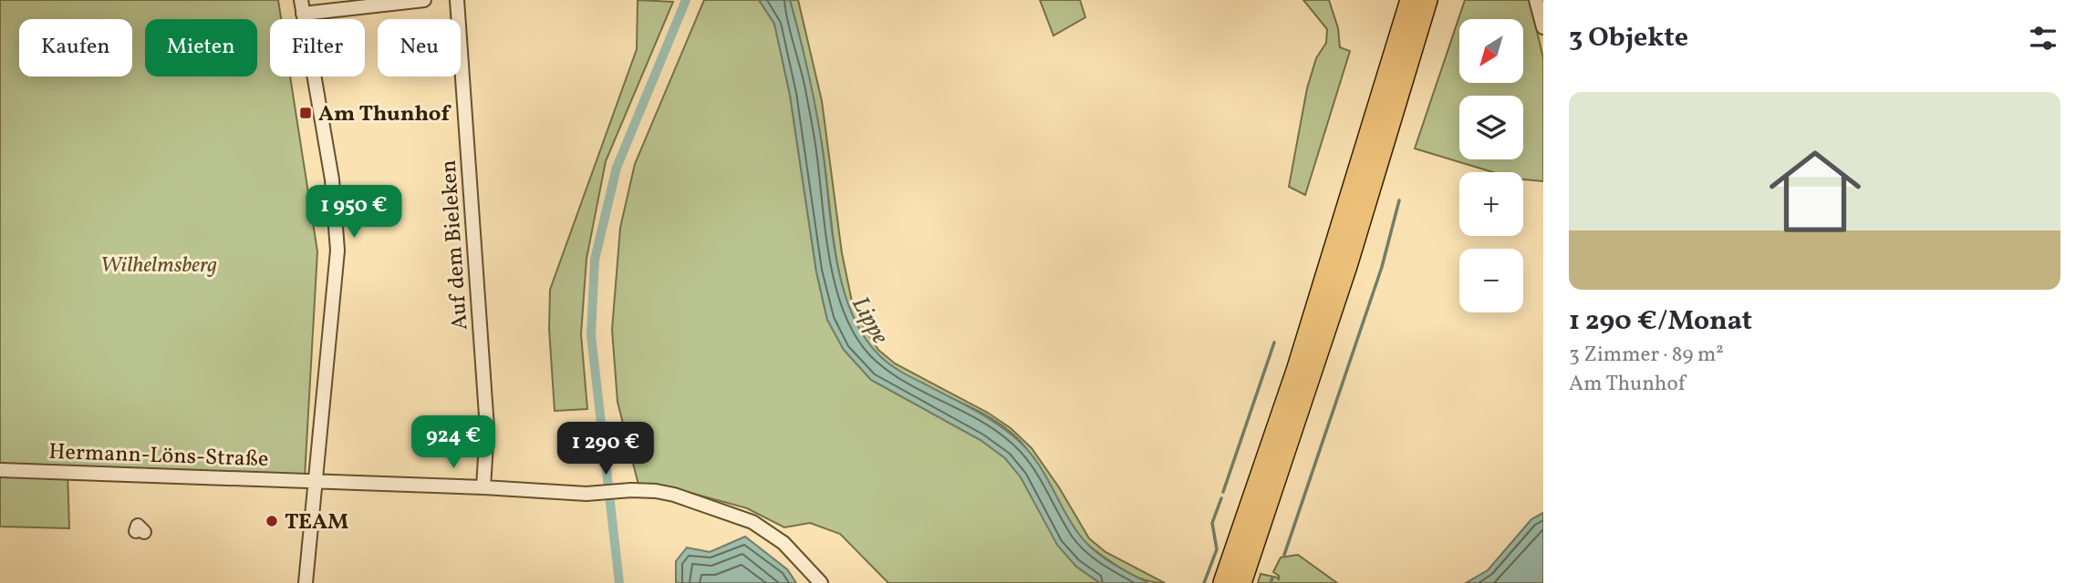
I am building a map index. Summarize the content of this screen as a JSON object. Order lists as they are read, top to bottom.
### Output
{
  "streets": {
    "street": ["Auf dem Bieleken", "Hermann-Löns-Straße"]
  },
  "water": ["Lippe"],
  "parks": ["Wilhelmsberg"],
  "places": {
    "transit": ["Am Thunhof"],
    "other": ["TEAM"]
  },
  "north": "bottom left",
  "page": {
    "heading": "3 Objekte",
    "map_buttons": ["+", "−"],
    "chip": [
      "Kaufen",
      "Mieten",
      "Filter",
      "Neu"
    ],
    "list": [
      {
        "name": "1 290 €/Monat",
        "note": "3 Zimmer · 89 m² · Am Thunhof"
      }
    ],
    "price": ["1 950 €", "924 €", "1 290 €"]
  }
}
